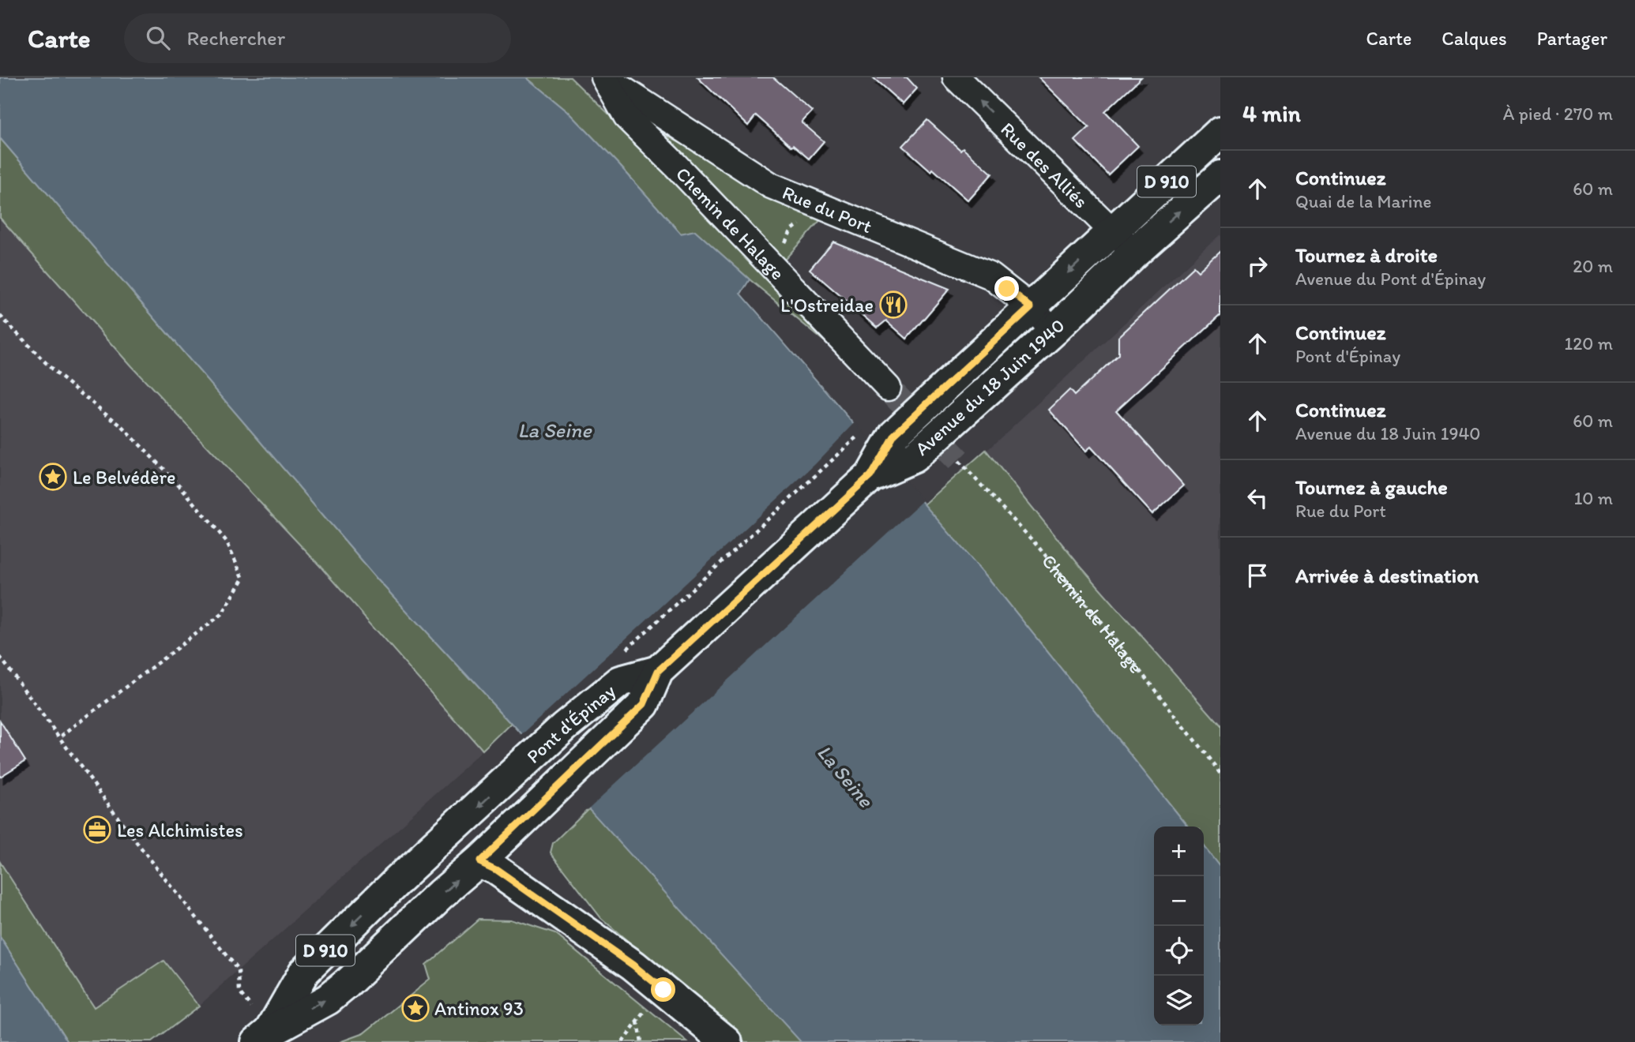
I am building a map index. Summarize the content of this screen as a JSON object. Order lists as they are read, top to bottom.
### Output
{
  "streets": {
    "main road": ["D 910", "Avenue du 18 Juin 1940", "Pont d'Épinay"],
    "street": ["Rue des Alliés", "Rue du Port", "Chemin de Halage"]
  },
  "crossings": [
    ["Rue des Alliés", "Avenue du 18 Juin 1940"],
    ["D 910", "Pont d'Épinay"],
    ["Rue du Port", "Chemin de Halage"],
    ["Rue du Port", "Avenue du 18 Juin 1940"],
    ["Avenue du 18 Juin 1940", "Pont d'Épinay"]
  ],
  "one_way": ["Rue des Alliés"],
  "water": ["La Seine"],
  "places": {
    "restaurant": ["L'Ostreidae"],
    "place": ["Le Belvédère", "Antinox 93"],
    "office": ["Les Alchimistes"]
  },
  "page": {
    "header": "Carte",
    "search": "Rechercher",
    "nav": ["Carte", "Calques", "Partager"],
    "heading": ["4 min", "À pied · 270 m"],
    "list": [
      ["Continuez", "Quai de la Marine", "60 m"],
      ["Tournez à droite", "Avenue du Pont d'Épinay", "20 m"],
      ["Continuez", "Pont d'Épinay", "120 m"],
      ["Continuez", "Avenue du 18 Juin 1940", "60 m"],
      ["Tournez à gauche", "Rue du Port", "10 m"],
      "Arrivée à destination"
    ],
    "map_buttons": ["+", "−"]
  }
}
